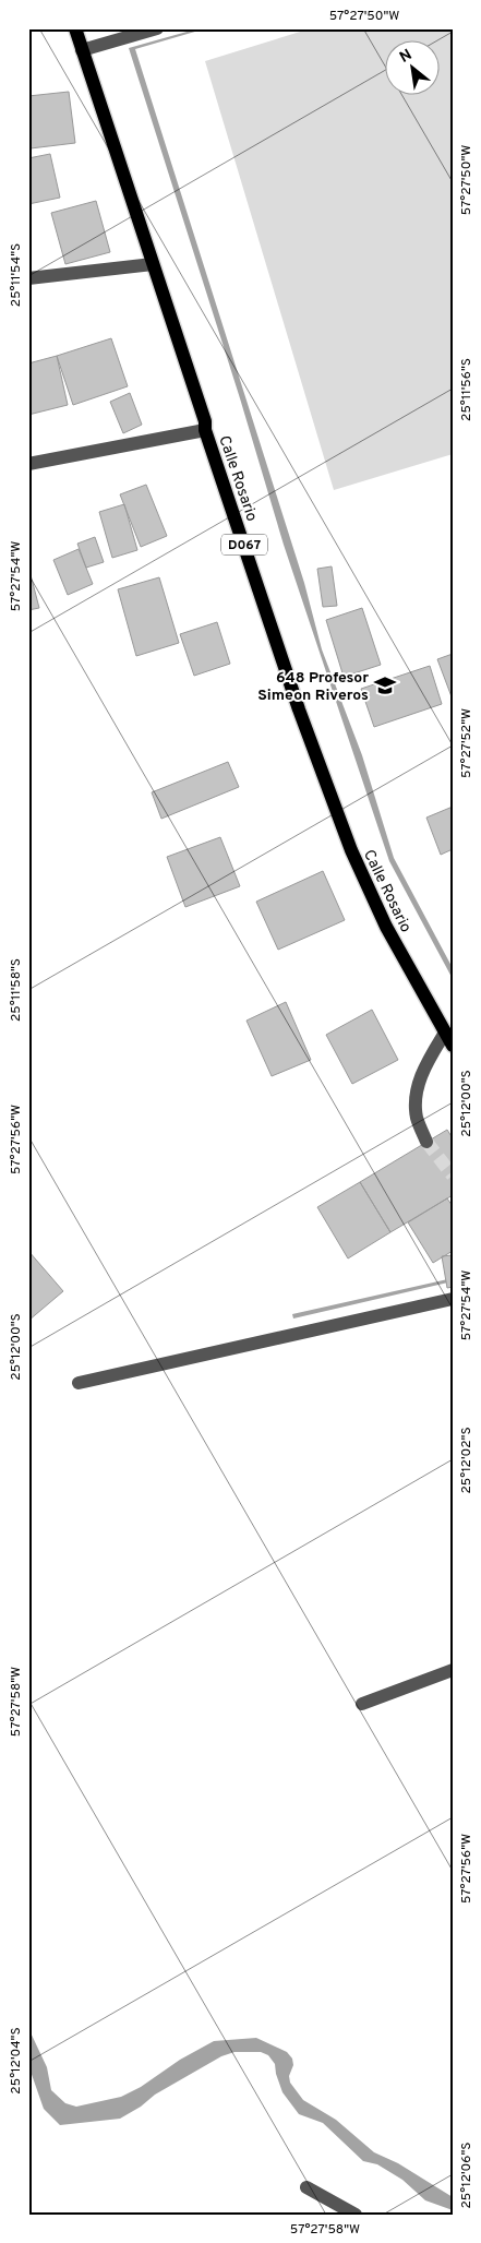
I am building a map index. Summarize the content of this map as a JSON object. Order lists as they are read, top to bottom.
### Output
{
  "streets": {
    "main road": ["Calle Rosario", "D067"]
  },
  "places": {
    "school or university": ["648 Profesor Simeon Riveros"]
  },
  "north": "top left",
  "coordinates": [
    "57°27'50\"W",
    "25°11'54\"S",
    "25°11'56\"S",
    "57°27'54\"W",
    "57°27'52\"W",
    "25°11'58\"S",
    "25°12'00\"S",
    "57°27'56\"W",
    "25°12'02\"S",
    "57°27'58\"W",
    "25°12'04\"S",
    "25°12'06\"S"
  ]
}
